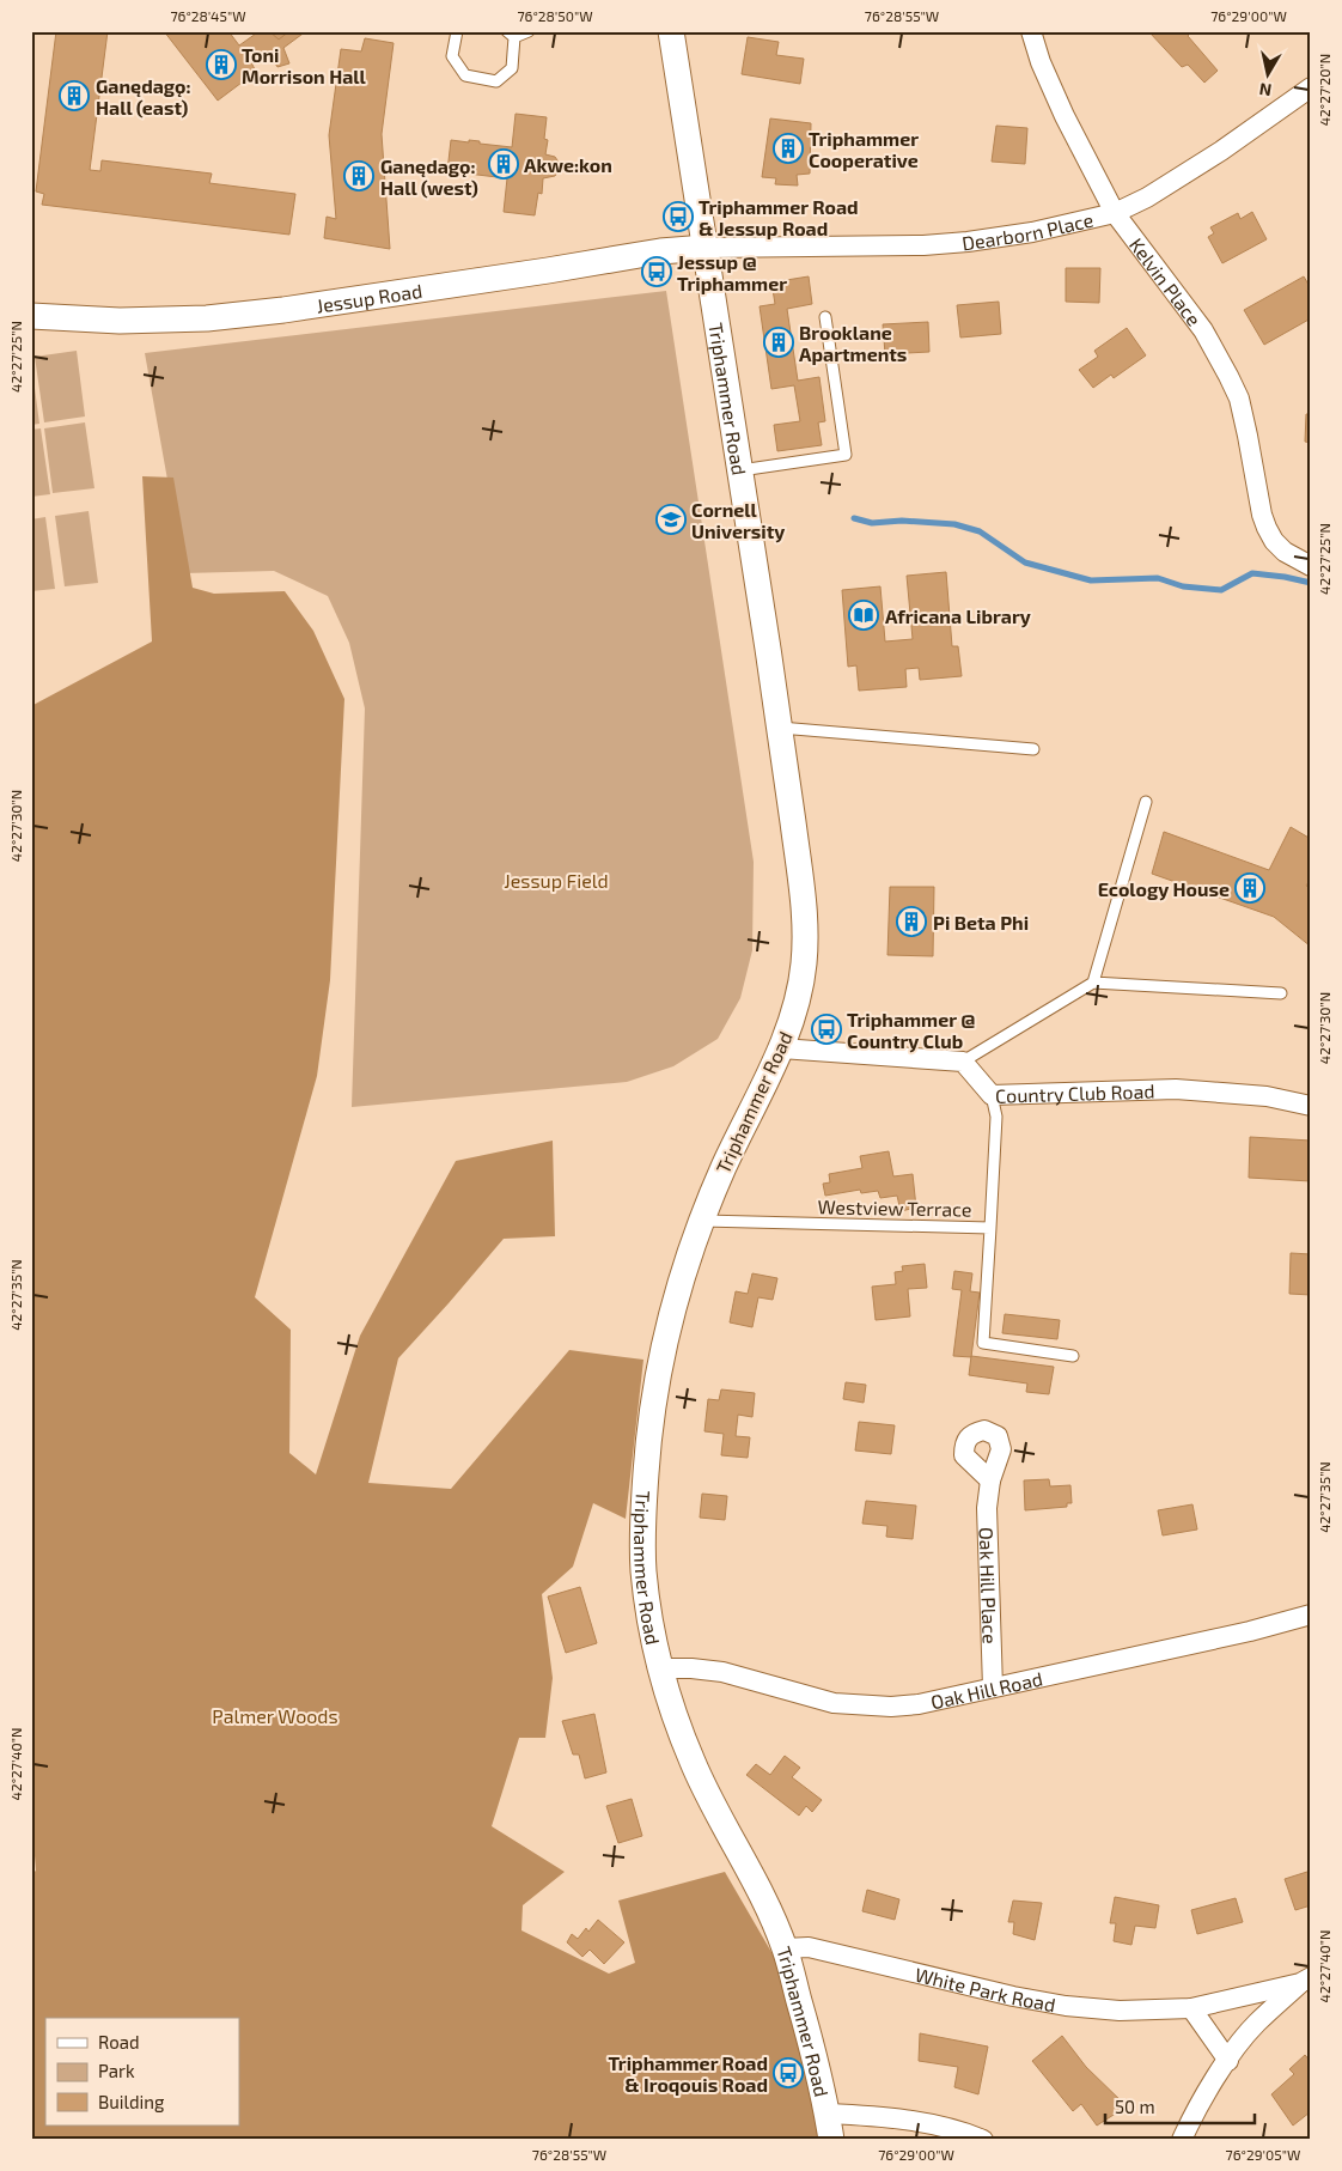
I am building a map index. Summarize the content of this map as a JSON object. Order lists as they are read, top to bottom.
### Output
{
  "streets": {
    "street": [
      "Dearborn Place",
      "Kelvin Place",
      "Jessup Road",
      "Triphammer Road",
      "Country Club Road",
      "Oak Hill Place",
      "Oak Hill Road",
      "White Park Road"
    ],
    "lane": ["Westview Terrace"]
  },
  "crossings": [
    ["Dearborn Place", "Kelvin Place"],
    ["Dearborn Place", "Jessup Road"],
    ["Dearborn Place", "Triphammer Road"],
    ["Jessup Road", "Triphammer Road"],
    ["Triphammer Road", "Westview Terrace"],
    ["Triphammer Road", "Oak Hill Road"],
    ["Triphammer Road", "White Park Road"],
    ["Country Club Road", "Westview Terrace"],
    ["Oak Hill Place", "Oak Hill Road"]
  ],
  "parks": ["Jessup Field", "Palmer Woods"],
  "places": {
    "building": [
      "Toni Morrison Hall",
      "Ganędagǫ: Hall (east)",
      "Triphammer Cooperative",
      "Akwe:kon",
      "Ganędagǫ: Hall (west)",
      "Brooklane Apartments",
      "Ecology House",
      "Pi Beta Phi"
    ],
    "bus stop": [
      "Triphammer Road & Jessup Road",
      "Jessup @ Triphammer",
      "Triphammer @ Country Club",
      "Triphammer Road & Iroqouis Road"
    ],
    "school or university": ["Cornell University"],
    "library": ["Africana Library"]
  },
  "legend": ["Road", "Park", "Building"],
  "scale_bar": "50 m",
  "north": "bottom",
  "coordinates": [
    "76°28'45\"W",
    "76°28'50\"W",
    "76°28'55\"W",
    "76°29'00\"W",
    "42°27'20\"N",
    "42°27'25\"N",
    "42°27'30\"N",
    "42°27'35\"N",
    "42°27'40\"N",
    "76°29'05\"W"
  ]
}
